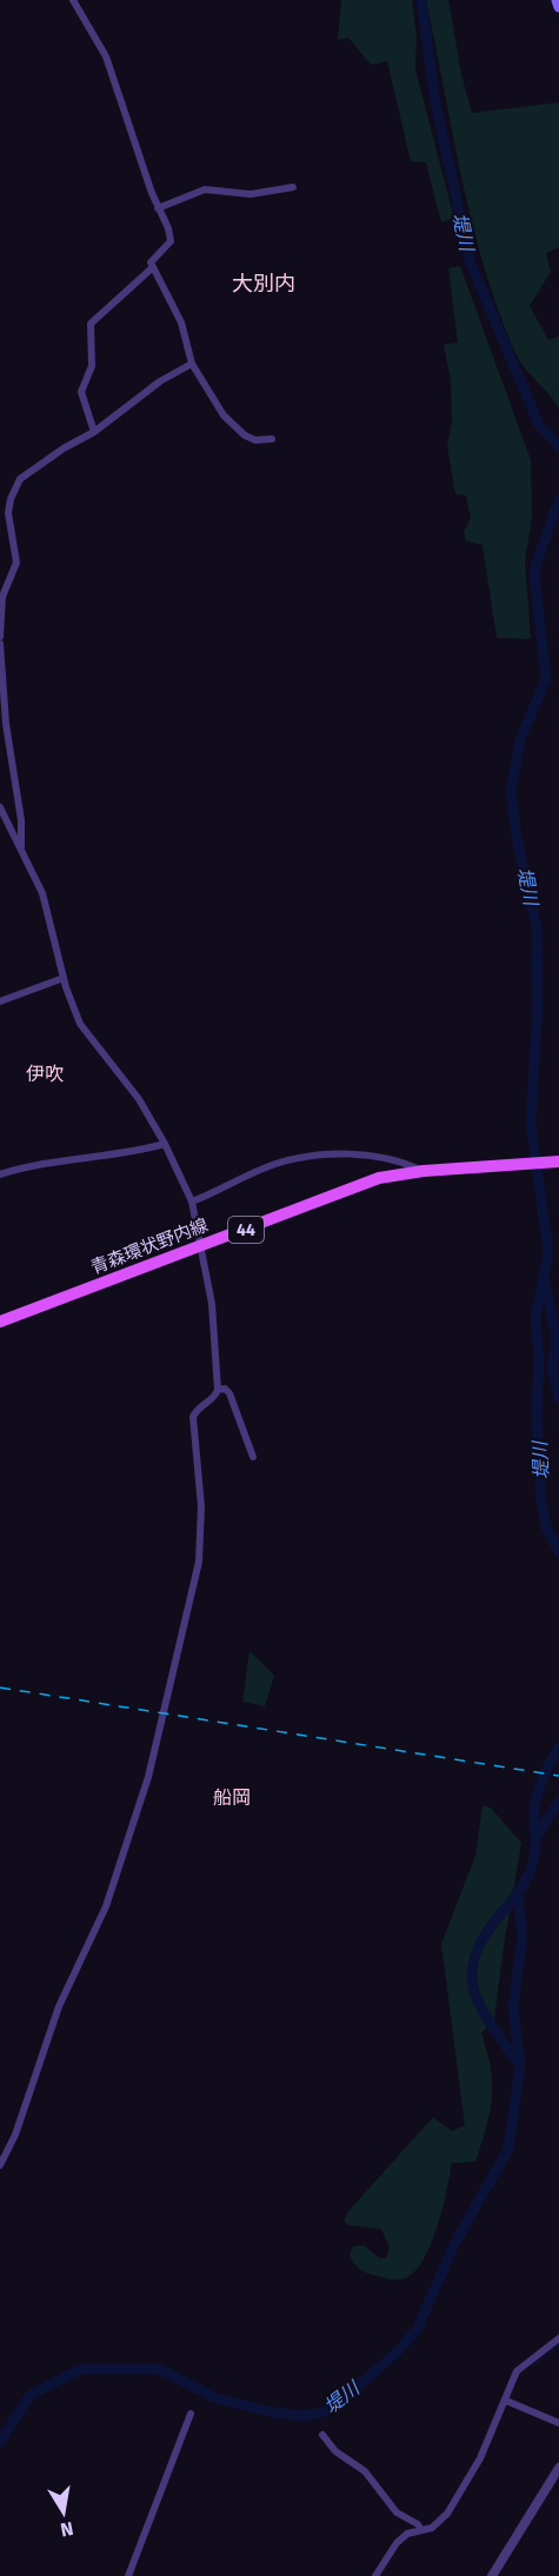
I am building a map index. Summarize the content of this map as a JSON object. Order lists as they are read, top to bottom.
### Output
{
  "streets": {
    "main road": ["44", "青森環状野内線"]
  },
  "districts": ["大別内", "伊吹", "船岡"],
  "water": ["堤川"],
  "north": "bottom"
}
